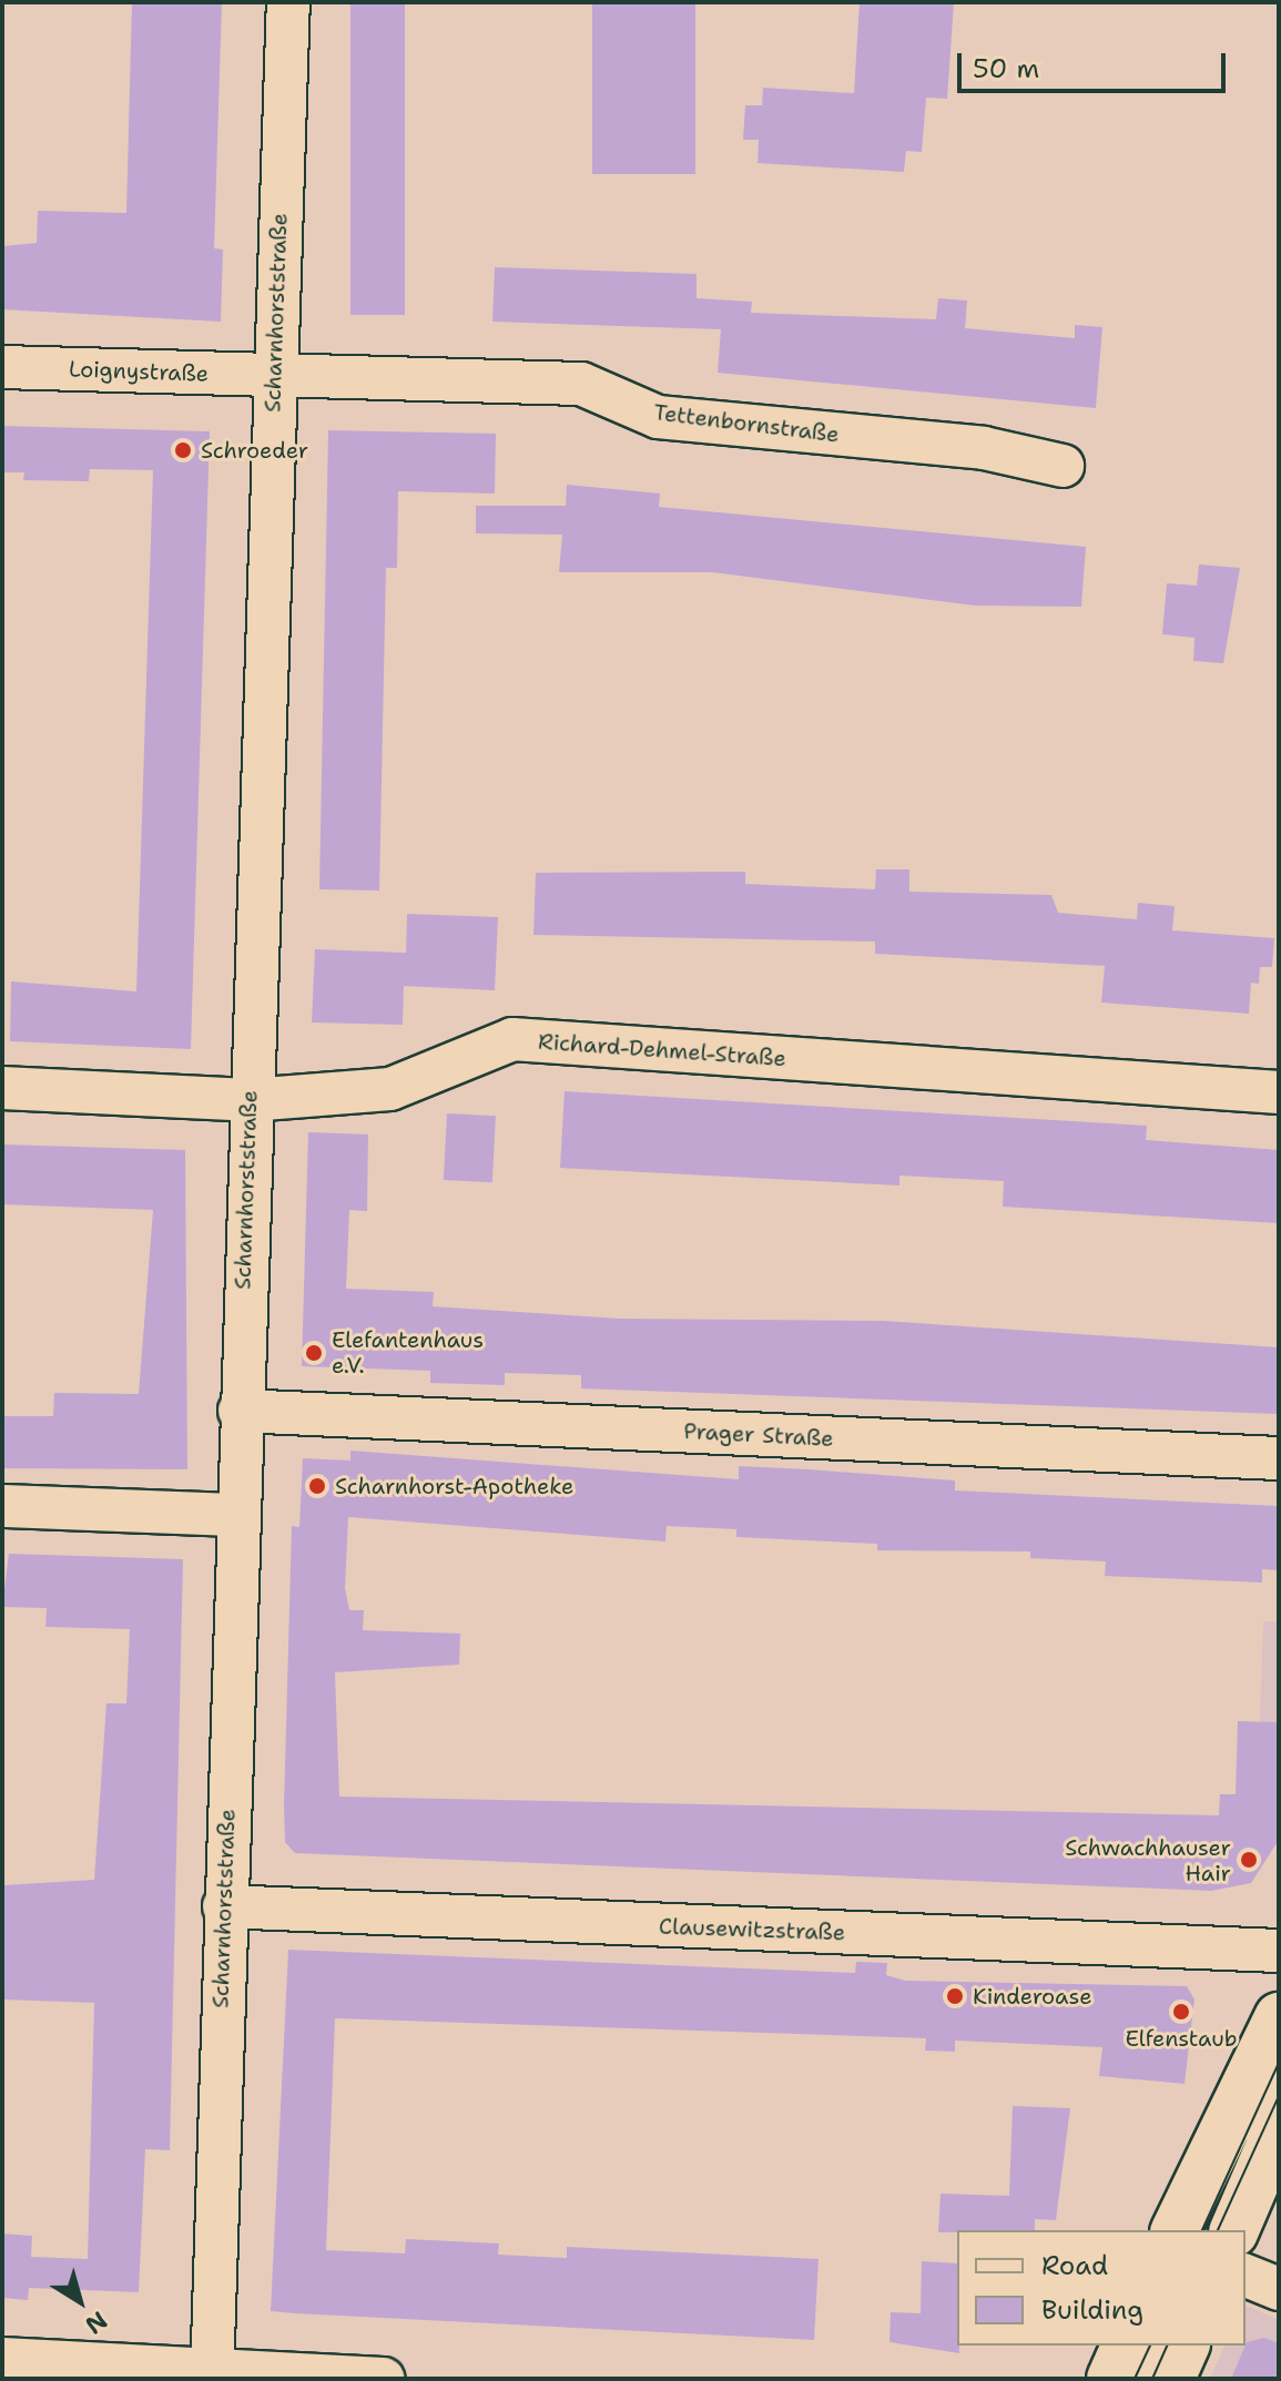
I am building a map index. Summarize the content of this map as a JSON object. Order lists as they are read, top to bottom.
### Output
{
  "streets": {
    "street": [
      "Scharnhorststraße",
      "Loignystraße",
      "Tettenbornstraße",
      "Richard-Dehmel-Straße",
      "Prager Straße",
      "Clausewitzstraße"
    ]
  },
  "crossings": [
    ["Scharnhorststraße", "Loignystraße"],
    ["Scharnhorststraße", "Tettenbornstraße"],
    ["Scharnhorststraße", "Richard-Dehmel-Straße"],
    ["Scharnhorststraße", "Prager Straße"],
    ["Scharnhorststraße", "Clausewitzstraße"],
    ["Loignystraße", "Tettenbornstraße"]
  ],
  "places": [
    "Schroeder",
    "Elefantenhaus e.V.",
    "Scharnhorst-Apotheke",
    "Schwachhauser Hair",
    "Kinderoase",
    "Elfenstaub"
  ],
  "legend": ["Road", "Building"],
  "scale_bar": "50 m",
  "north": "bottom right"
}
